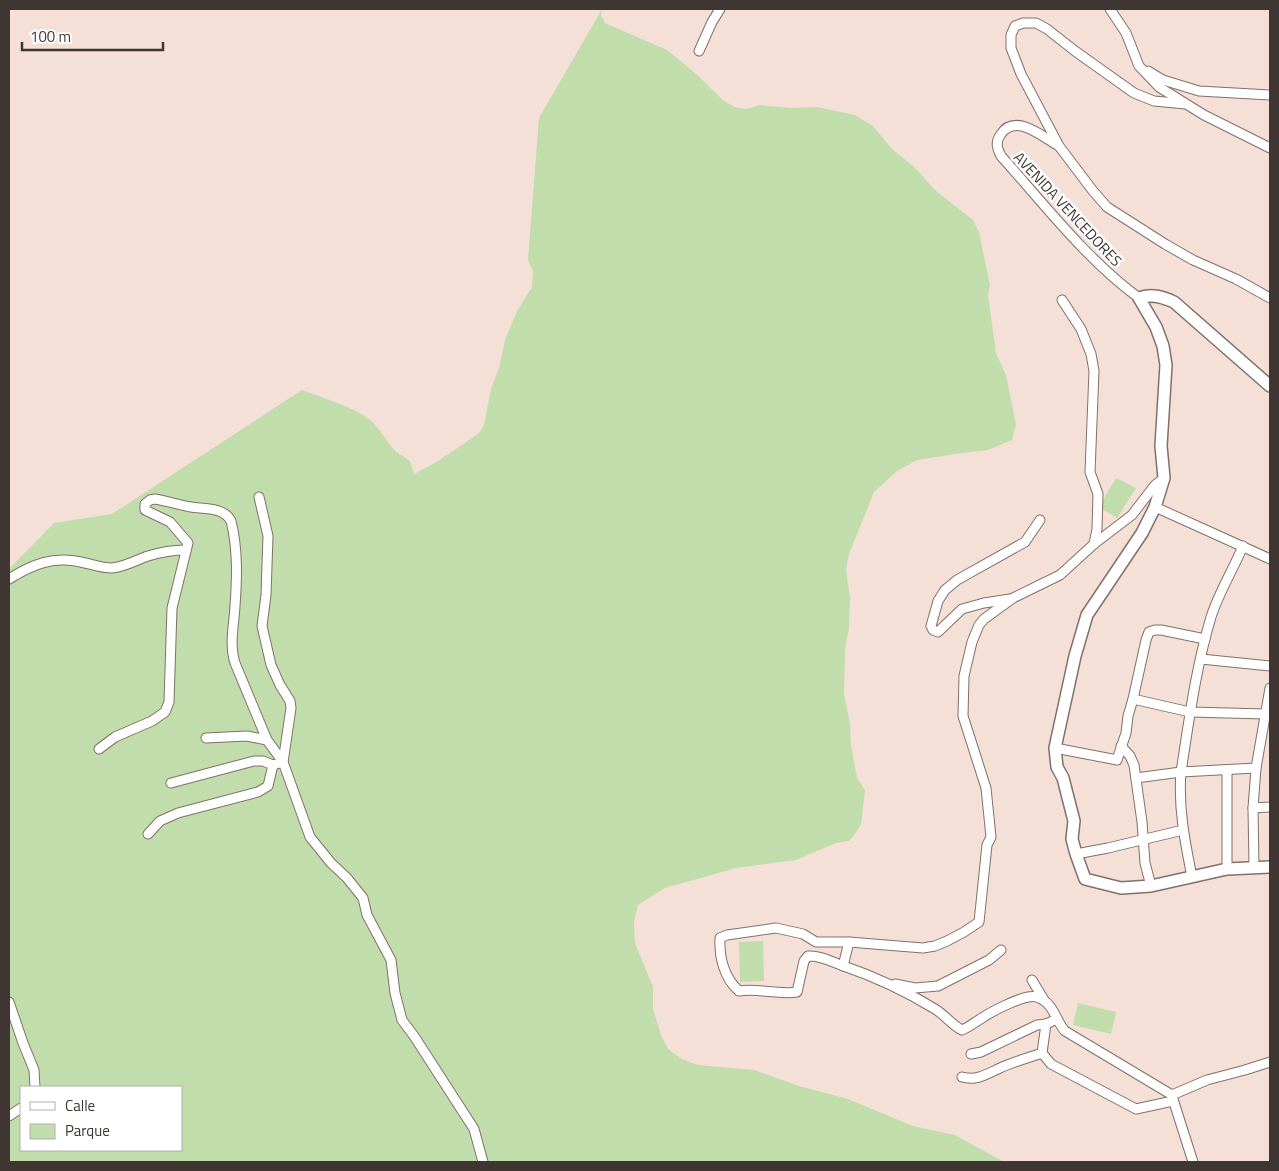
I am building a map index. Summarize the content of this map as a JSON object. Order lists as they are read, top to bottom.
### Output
{
  "streets": {
    "street": ["AVENIDA VENCEDORES"]
  },
  "legend": ["Calle", "Parque"],
  "scale_bar": "100 m"
}
